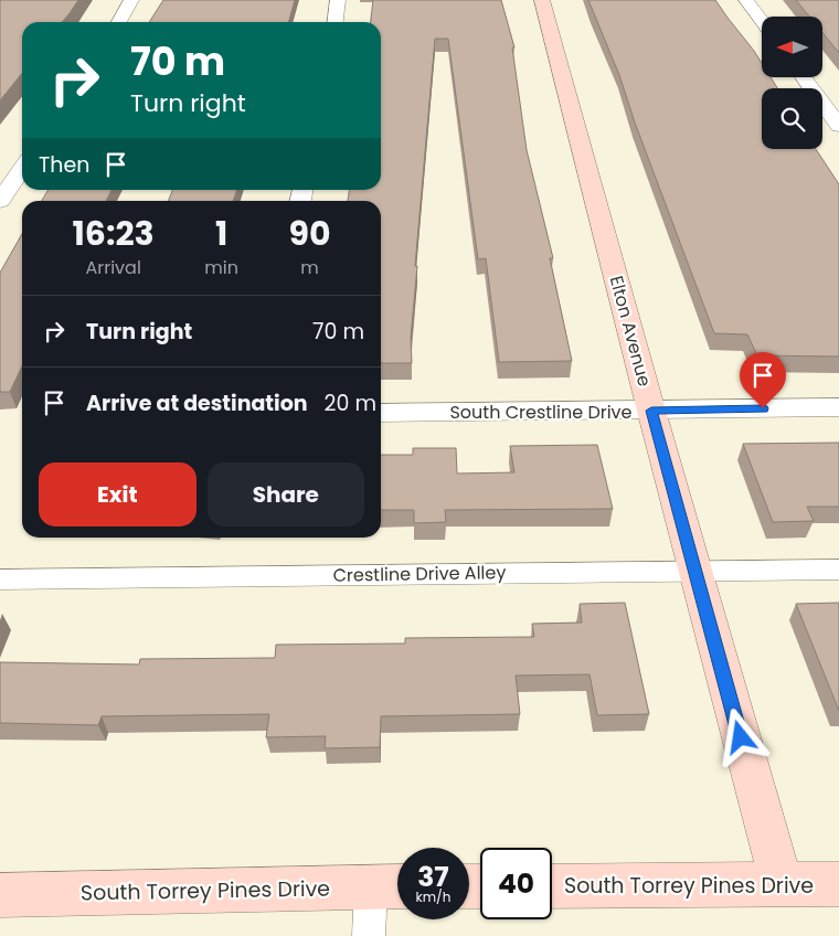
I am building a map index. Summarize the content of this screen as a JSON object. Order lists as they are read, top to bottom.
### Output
{
  "streets": {
    "street": ["Elton Avenue", "South Crestline Drive", "South Torrey Pines Drive"],
    "lane": ["Crestline Drive Alley"]
  },
  "crossings": [
    ["Elton Avenue", "South Crestline Drive"],
    ["Elton Avenue", "Crestline Drive Alley"],
    ["Elton Avenue", "South Torrey Pines Drive"]
  ],
  "north": "left",
  "page": {
    "turn": ["70 m", "Turn right"],
    "then": "Then",
    "eta": [
      "16:23",
      "Arrival",
      "1",
      "min",
      "90",
      "m"
    ],
    "list": [
      {
        "name": "Turn right",
        "value": "70 m"
      },
      {
        "name": "Arrive at destination",
        "value": "20 m"
      }
    ],
    "buttons": ["Exit", "Share"],
    "speed": "37 km/h",
    "limit": "40"
  }
}
